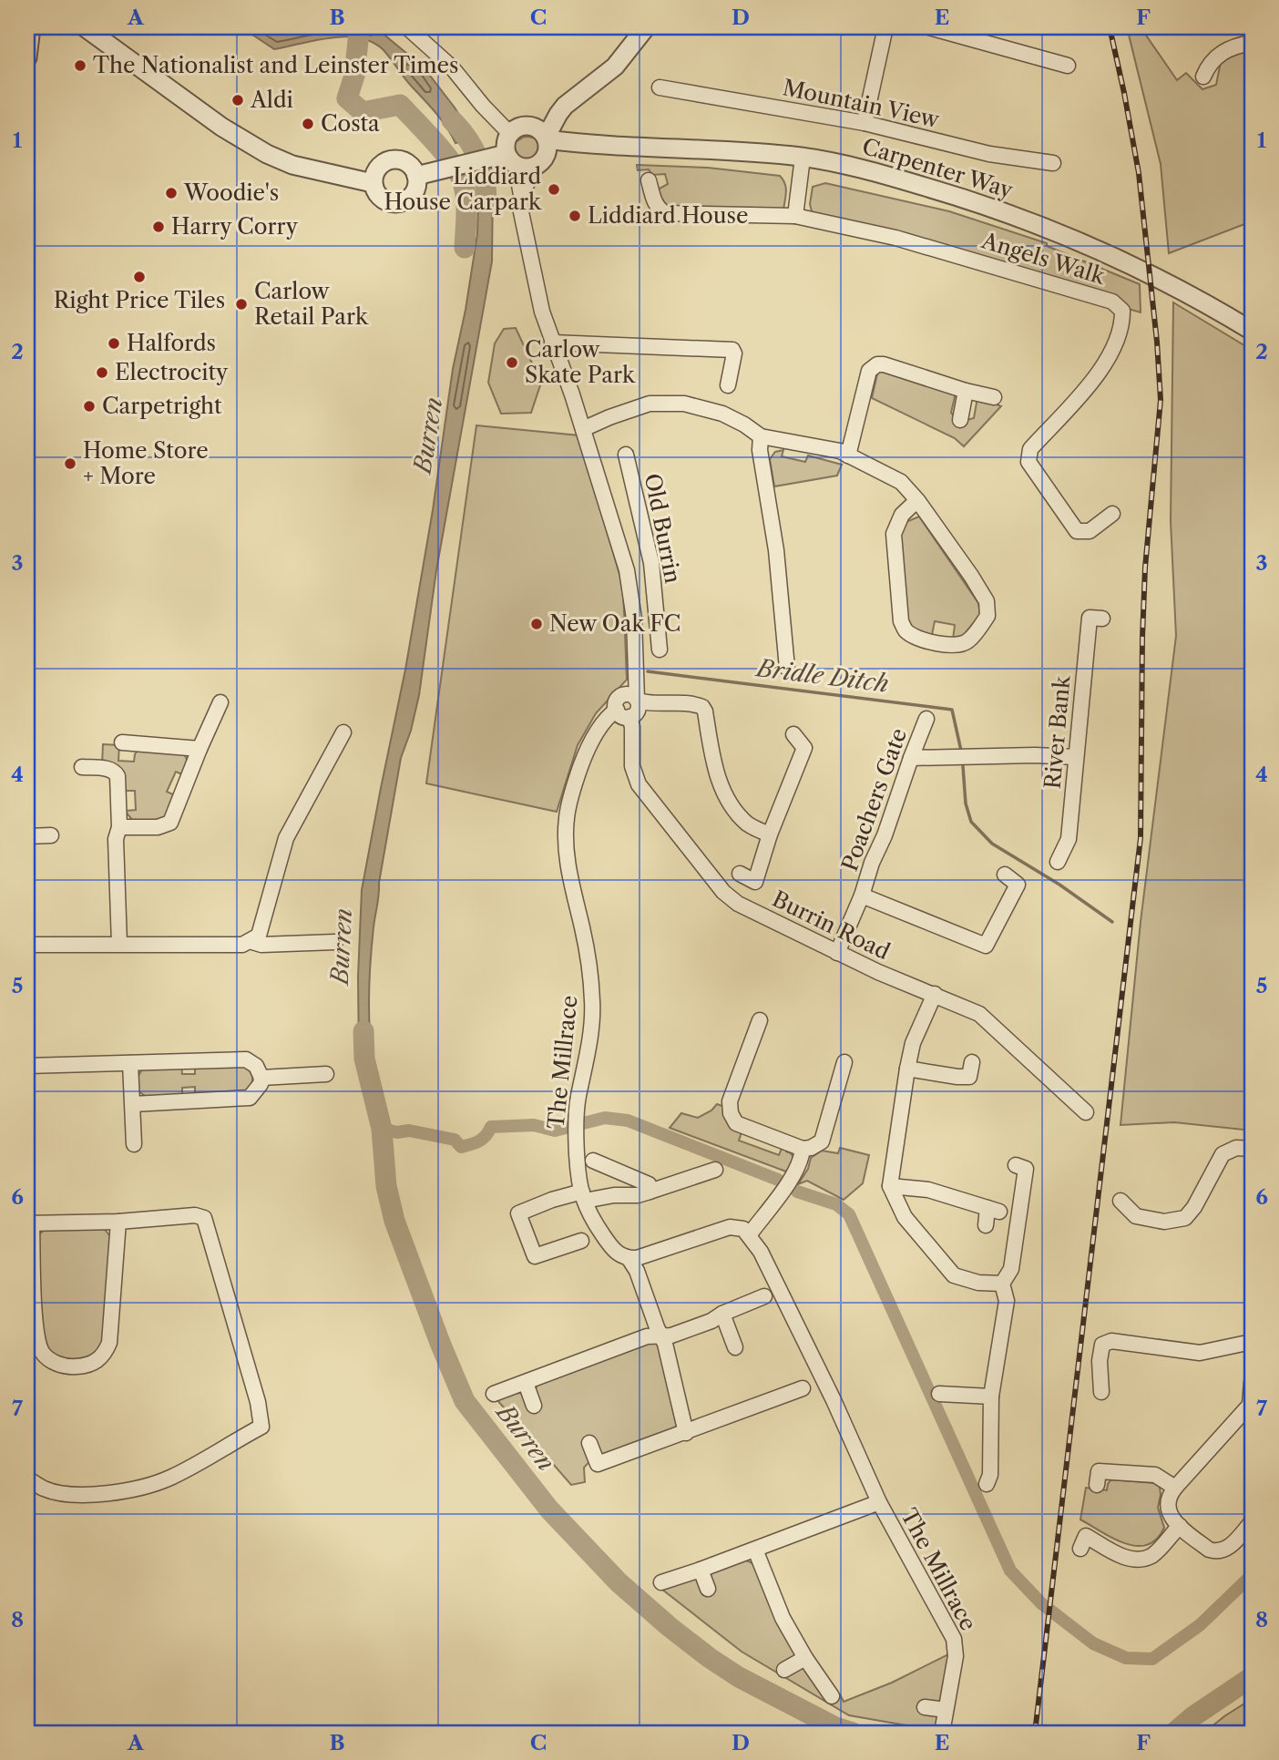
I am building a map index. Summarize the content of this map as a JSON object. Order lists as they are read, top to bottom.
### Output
{
  "streets": {
    "street": [
      "Mountain View",
      "Carpenter Way",
      "Angels Walk",
      "Old Burrin",
      "River Bank",
      "Poachers Gate",
      "Burrin Road",
      "The Millrace"
    ]
  },
  "crossings": [
    ["Poachers Gate", "Burrin Road"],
    ["Burrin Road", "The Millrace"]
  ],
  "water": ["Burren", "Bridle Ditch"],
  "places": [
    "The Nationalist and Leinster Times",
    "Aldi",
    "Costa",
    "Liddiard House Carpark",
    "Woodie's",
    "Liddiard House",
    "Harry Corry",
    "Right Price Tiles",
    "Carlow Retail Park",
    "Halfords",
    "Carlow Skate Park",
    "Electrocity",
    "Carpetright",
    "Home Store + More",
    "New Oak FC"
  ],
  "grid": {
    "columns": [
      "A",
      "B",
      "C",
      "D",
      "E",
      "F"
    ],
    "rows": [
      "1",
      "2",
      "3",
      "4",
      "5",
      "6",
      "7",
      "8"
    ]
  }
}
